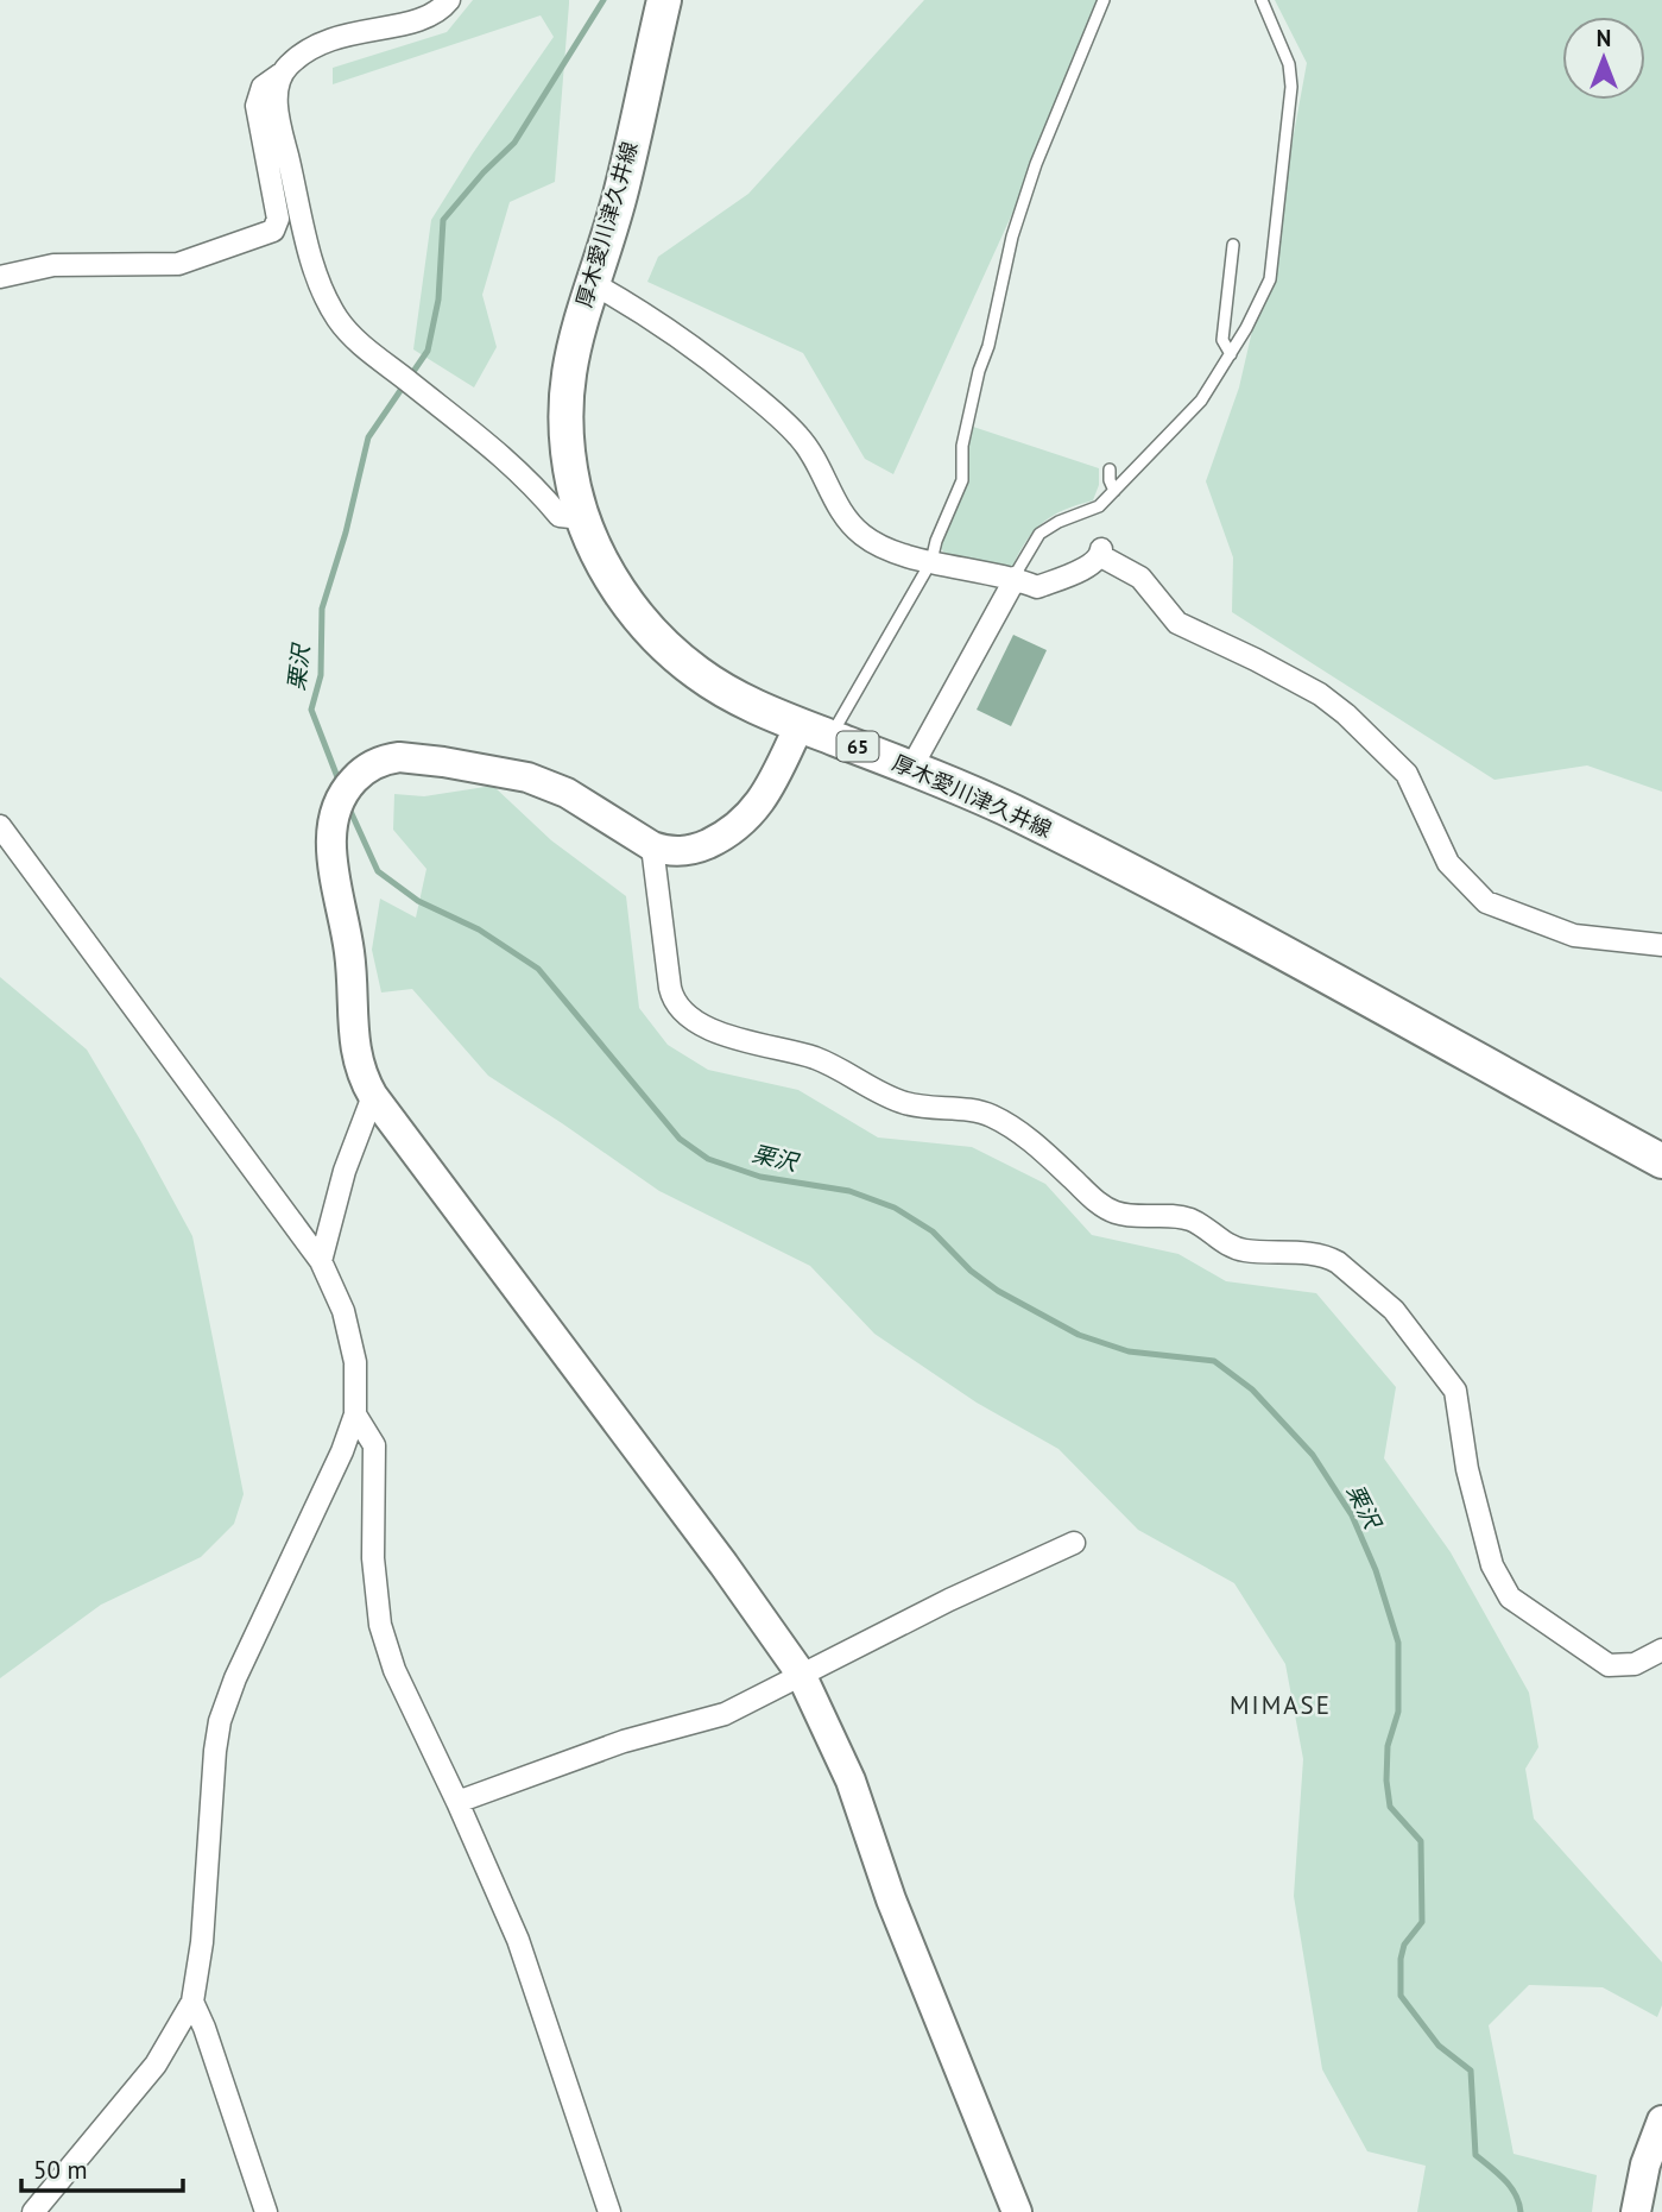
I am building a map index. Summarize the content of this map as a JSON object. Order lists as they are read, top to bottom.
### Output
{
  "streets": {
    "main road": ["厚木愛川津久井線", "65"]
  },
  "districts": ["MIMASE"],
  "water": ["栗沢"],
  "scale_bar": "50 m",
  "north": "top"
}
